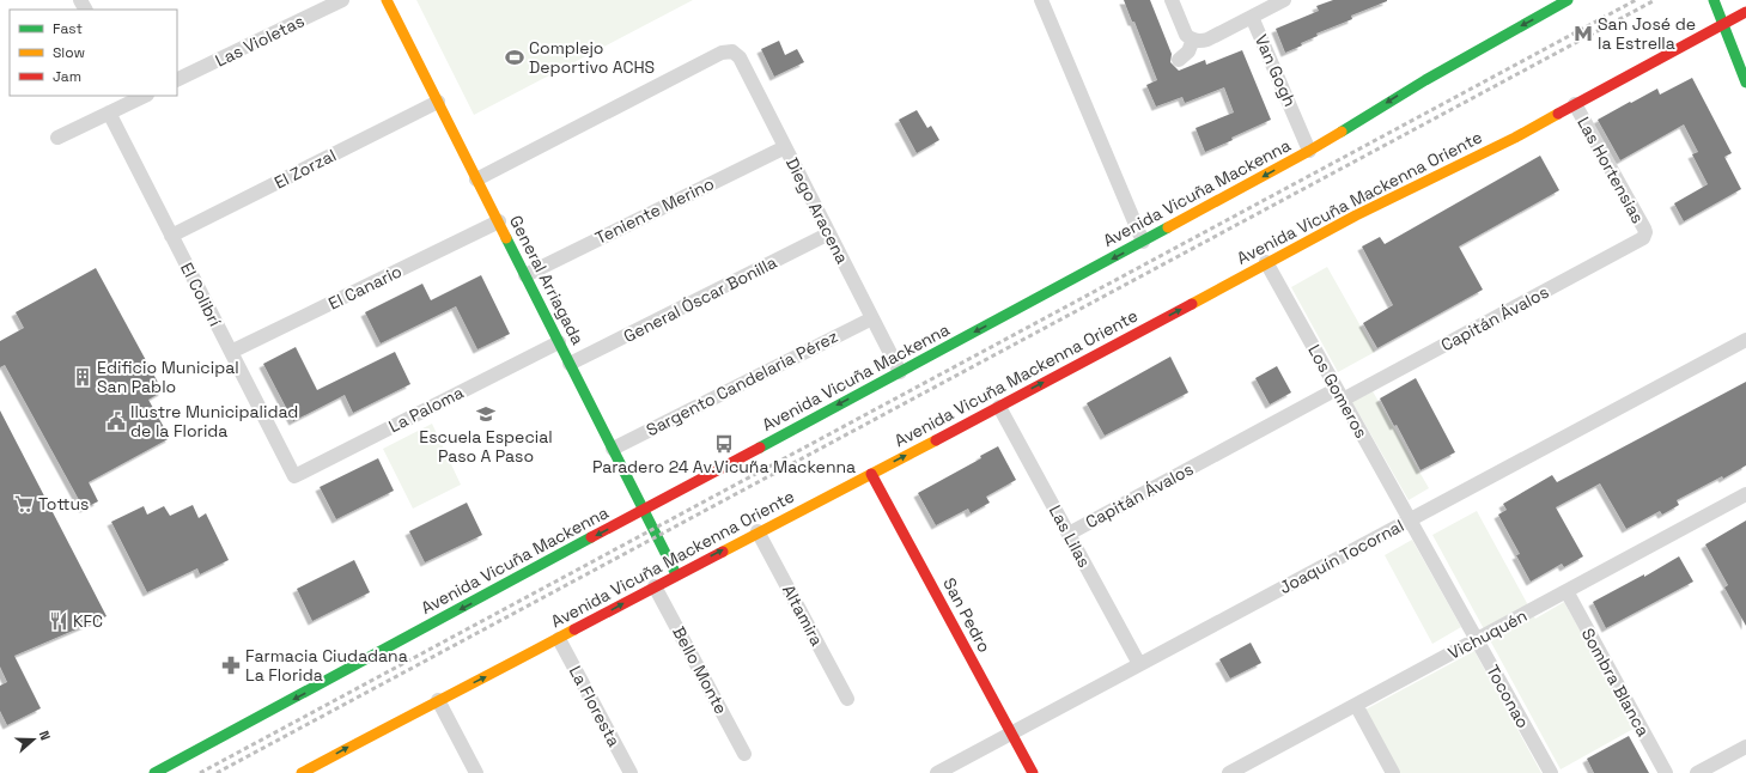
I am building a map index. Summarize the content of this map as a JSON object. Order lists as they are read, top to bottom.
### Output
{
  "streets": {
    "main road": [
      "Avenida Vicuña Mackenna",
      "Avenida Vicuña Mackenna Oriente",
      "General Arriagada",
      "San Pedro"
    ],
    "street": [
      "Las Violetas",
      "Van Gogh",
      "El Zorzal",
      "Las Hortensias",
      "Teniente Merino",
      "Diego Aracena",
      "El Canario",
      "El Colibrí",
      "General Óscar Bonilla",
      "Capitán Ávalos",
      "Sargento Candelaria Pérez",
      "Los Gomeros",
      "La Paloma",
      "Las Lilas",
      "Joaquín Tocornal",
      "Altamira",
      "Vichuquén",
      "Bello Monte",
      "Sombra Blanca",
      "Toconao",
      "La Floresta"
    ]
  },
  "crossings": [
    ["Van Gogh", "Avenida Vicuña Mackenna"],
    ["El Zorzal", "General Arriagada"],
    ["El Zorzal", "El Colibrí"],
    ["Las Hortensias", "Avenida Vicuña Mackenna Oriente"],
    ["Las Hortensias", "Capitán Ávalos"],
    ["Avenida Vicuña Mackenna", "Diego Aracena"],
    ["Avenida Vicuña Mackenna", "General Arriagada"],
    ["Avenida Vicuña Mackenna Oriente", "General Arriagada"],
    ["Avenida Vicuña Mackenna Oriente", "Los Gomeros"],
    ["Avenida Vicuña Mackenna Oriente", "Las Lilas"],
    ["Avenida Vicuña Mackenna Oriente", "Altamira"],
    ["Avenida Vicuña Mackenna Oriente", "San Pedro"],
    ["Avenida Vicuña Mackenna Oriente", "Bello Monte"],
    ["Avenida Vicuña Mackenna Oriente", "La Floresta"],
    ["Teniente Merino", "Diego Aracena"],
    ["Teniente Merino", "General Arriagada"],
    ["Diego Aracena", "General Arriagada"],
    ["Diego Aracena", "General Óscar Bonilla"],
    ["Diego Aracena", "Sargento Candelaria Pérez"],
    ["General Arriagada", "El Canario"],
    ["General Arriagada", "General Óscar Bonilla"],
    ["General Arriagada", "Sargento Candelaria Pérez"],
    ["General Arriagada", "La Paloma"],
    ["El Canario", "El Colibrí"],
    ["El Colibrí", "La Paloma"],
    ["Capitán Ávalos", "Los Gomeros"],
    ["Capitán Ávalos", "Las Lilas"],
    ["Los Gomeros", "Joaquín Tocornal"],
    ["Los Gomeros", "Toconao"],
    ["Las Lilas", "Joaquín Tocornal"],
    ["Joaquín Tocornal", "San Pedro"],
    ["Joaquín Tocornal", "Toconao"],
    ["Vichuquén", "Sombra Blanca"],
    ["Vichuquén", "Toconao"]
  ],
  "one_way": ["Avenida Vicuña Mackenna", "Avenida Vicuña Mackenna Oriente"],
  "places": {
    "metro station": ["San José de la Estrella"],
    "sports": ["Complejo Deportivo ACHS"],
    "building": ["Edificio Municipal San Pablo"],
    "school or university": ["Escuela Especial Paso A Paso"],
    "public building": ["Ilustre Municipalidad de la Florida"],
    "bus stop": ["Paradero 24 Av.Vicuña Mackenna"],
    "supermarket": ["Tottus"],
    "restaurant": ["KFC"],
    "pharmacy": ["Farmacia Ciudadana La Florida"]
  },
  "legend": ["Fast", "Slow", "Jam"],
  "north": "right"
}
